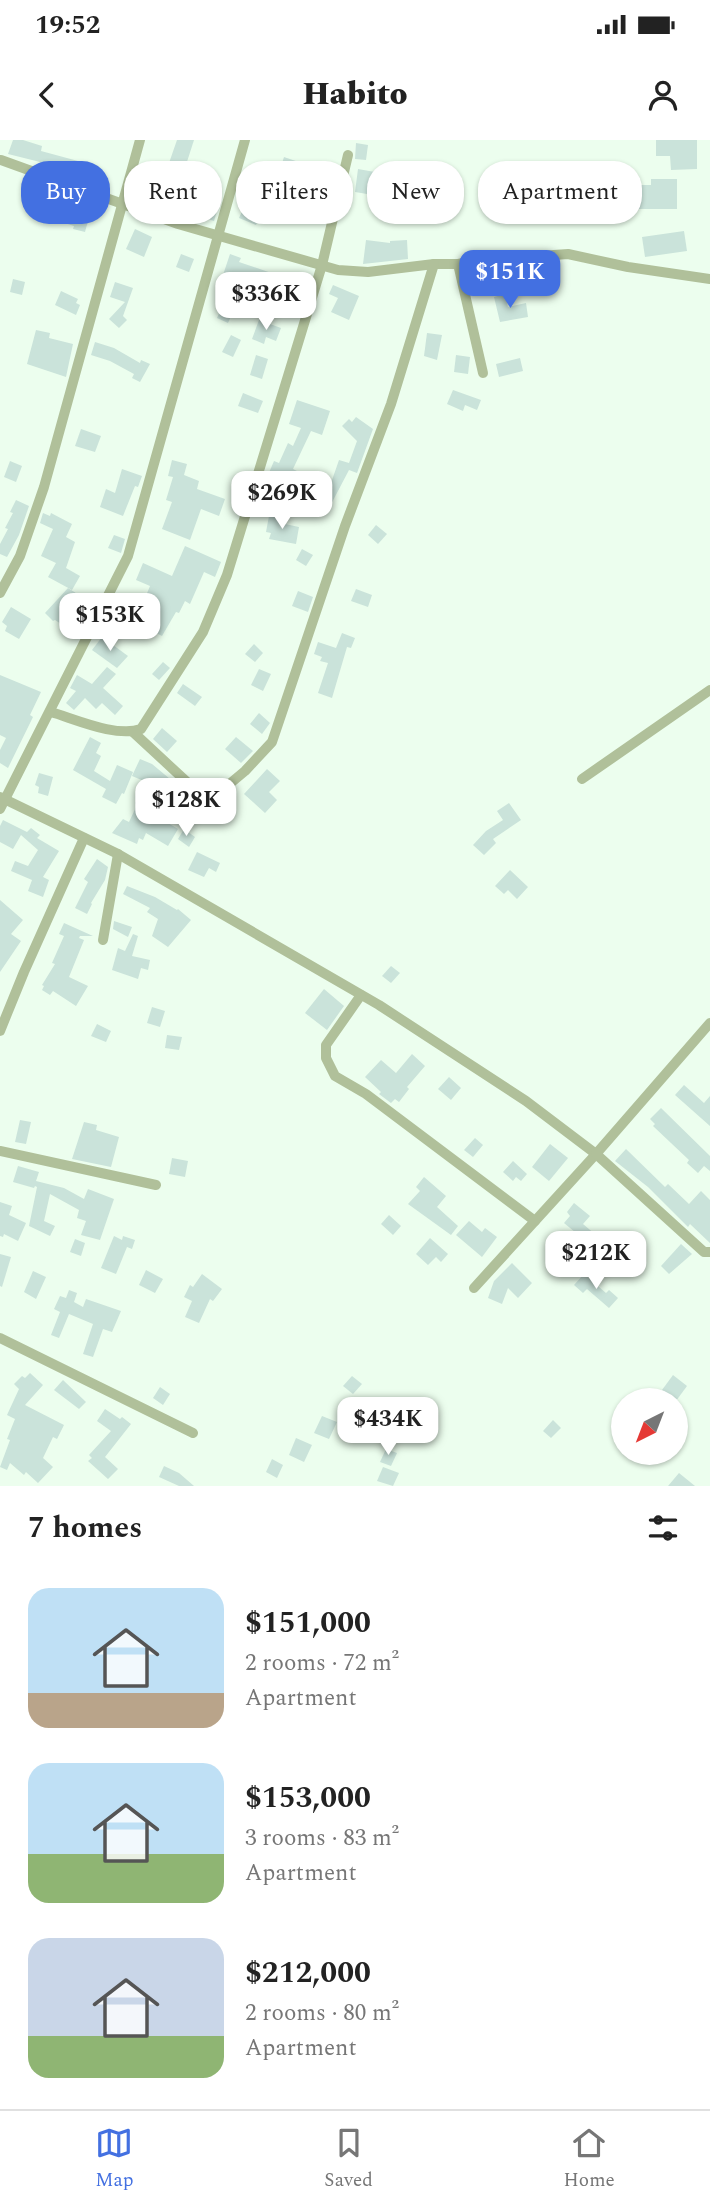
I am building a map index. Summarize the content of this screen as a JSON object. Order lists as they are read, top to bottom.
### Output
{
  "north": "bottom left",
  "page": {
    "status": "19:52",
    "header": "Habito",
    "chip": [
      "Buy",
      "Rent",
      "Filters",
      "New",
      "Apartment"
    ],
    "price": [
      "$151K",
      "$336K",
      "$269K",
      "$153K",
      "$128K",
      "$212K",
      "$434K"
    ],
    "heading": "7 homes",
    "list": [
      {
        "name": "$151,000",
        "note": "2 rooms · 72 m² · Apartment"
      },
      {
        "name": "$153,000",
        "note": "3 rooms · 83 m² · Apartment"
      },
      {
        "name": "$212,000",
        "note": "2 rooms · 80 m² · Apartment"
      }
    ],
    "tabs": ["Map", "Saved", "Home"]
  }
}
